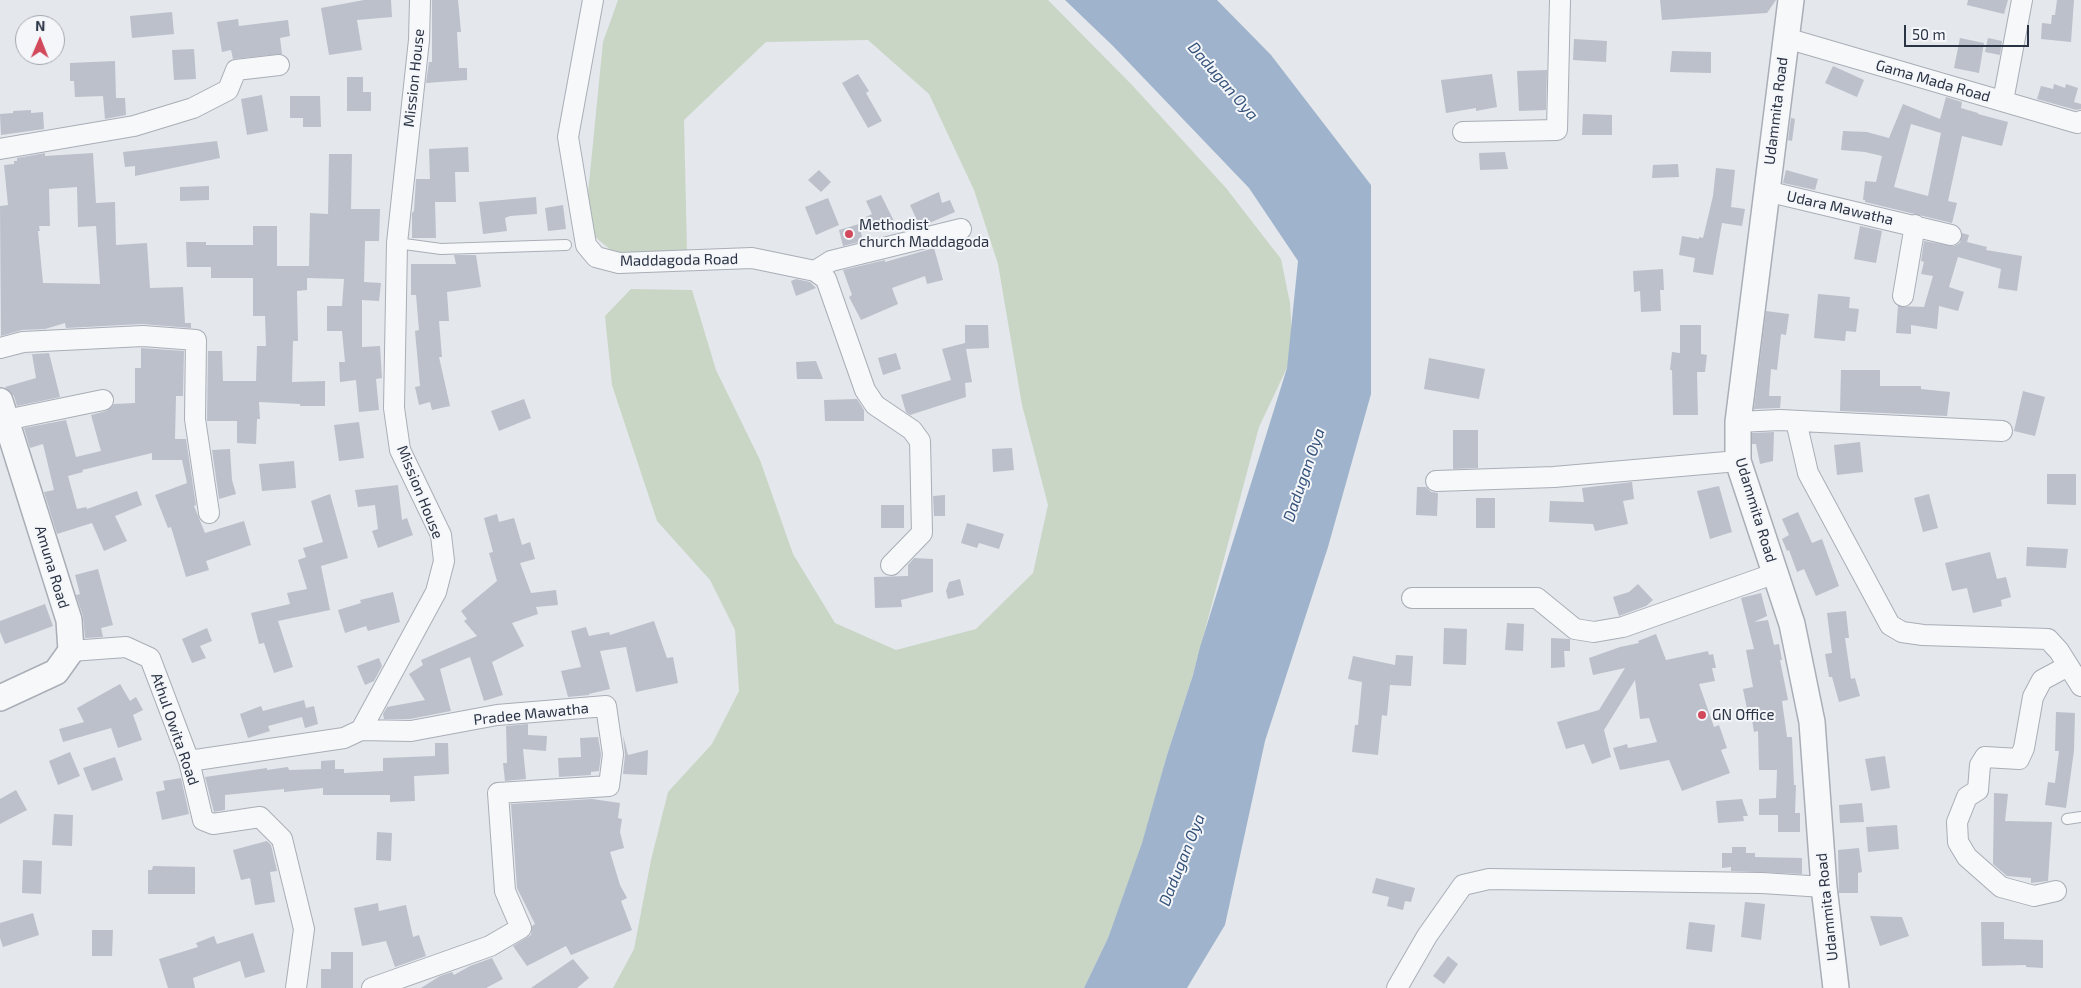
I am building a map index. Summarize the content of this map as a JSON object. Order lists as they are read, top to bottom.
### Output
{
  "streets": {
    "street": [
      "Mission House",
      "Gama Mada Road",
      "Udammita Road",
      "Udara Mawatha",
      "Maddagoda Road",
      "Amuna Road",
      "Pradee Mawatha",
      "Athul Owita Road"
    ]
  },
  "crossings": [
    ["Mission House", "Pradee Mawatha"],
    ["Gama Mada Road", "Udammita Road"],
    ["Udammita Road", "Udara Mawatha"],
    ["Amuna Road", "Athul Owita Road"]
  ],
  "water": ["Dadugan Oya"],
  "places": ["Methodist church Maddagoda", "GN Office"],
  "scale_bar": "50 m",
  "north": "top"
}
